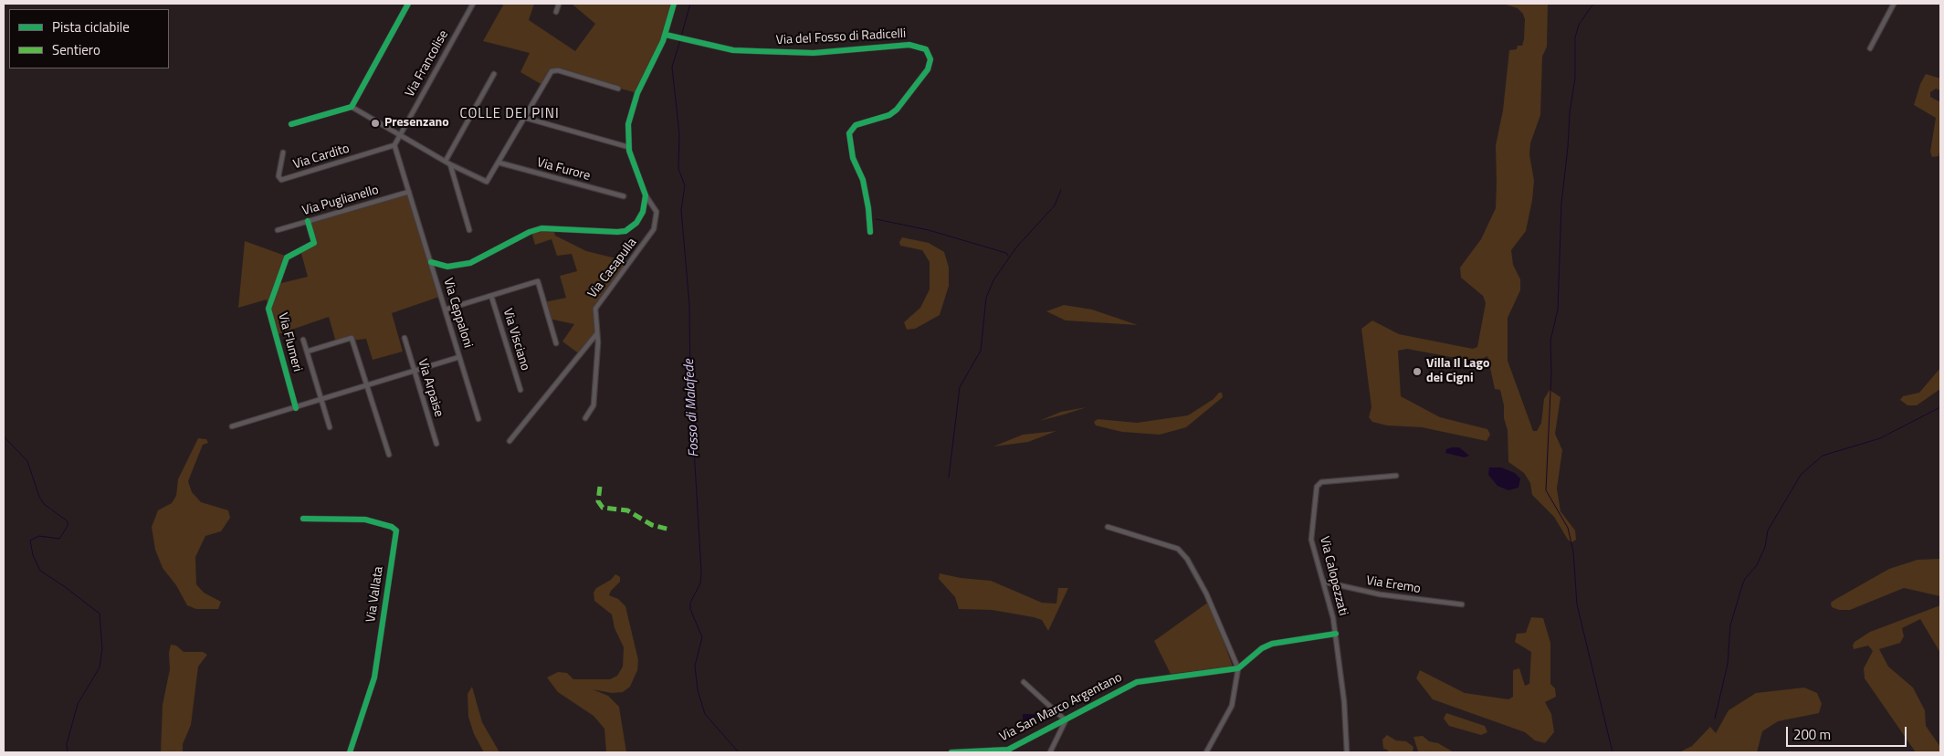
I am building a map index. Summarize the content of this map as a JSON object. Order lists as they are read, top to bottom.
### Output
{
  "streets": {
    "street": [
      "Via del Fosso di Radicelli",
      "Via Francolise",
      "Via Cardito",
      "Via Furore",
      "Via Puglianello",
      "Via Casapulla",
      "Via Ceppaloni",
      "Via Visciano",
      "Via Flumeri",
      "Via Arpaise",
      "Via Calopezzati",
      "Via Eremo",
      "Via Vallata",
      "Via San Marco Argentano"
    ]
  },
  "crossings": [
    ["Via Cardito", "Via Ceppaloni"],
    ["Via Puglianello", "Via Ceppaloni"],
    ["Via Puglianello", "Via Flumeri"],
    ["Via Calopezzati", "Via Eremo"]
  ],
  "districts": ["COLLE DEI PINI"],
  "water": ["Fosso di Malafede"],
  "places": ["Presenzano", "Villa Il Lago dei Cigni"],
  "legend": ["Pista ciclabile", "Sentiero"],
  "scale_bar": "200 m"
}
